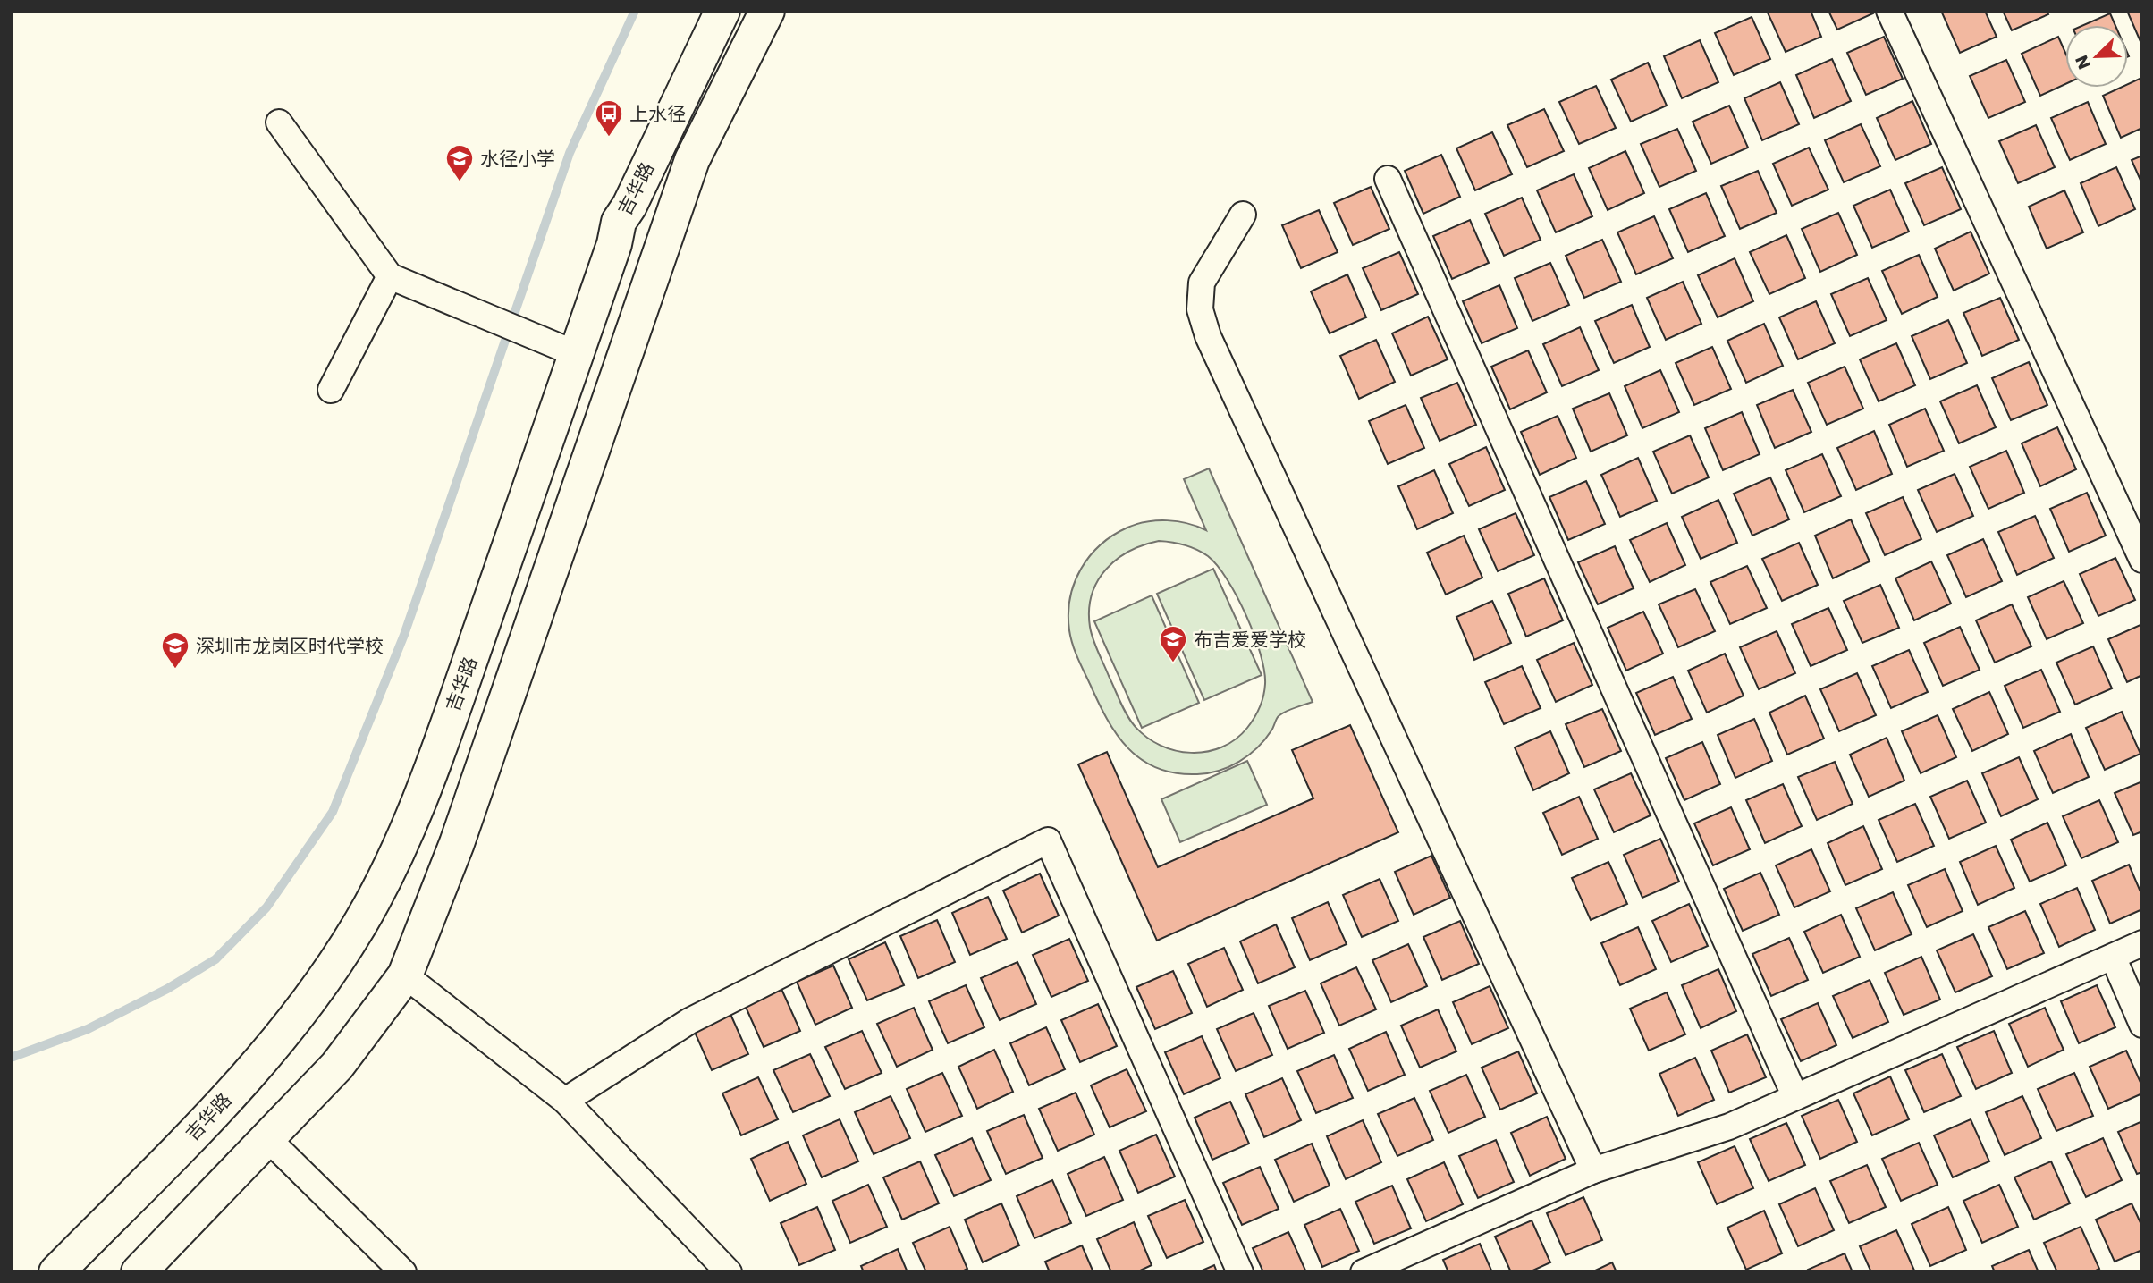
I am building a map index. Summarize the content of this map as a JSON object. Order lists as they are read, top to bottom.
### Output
{
  "streets": {
    "main road": ["吉华路"]
  },
  "places": {
    "bus stop": ["上水径"],
    "school or university": ["水径小学", "布吉爱爱学校", "深圳市龙岗区时代学校"]
  },
  "north": "bottom left"
}
